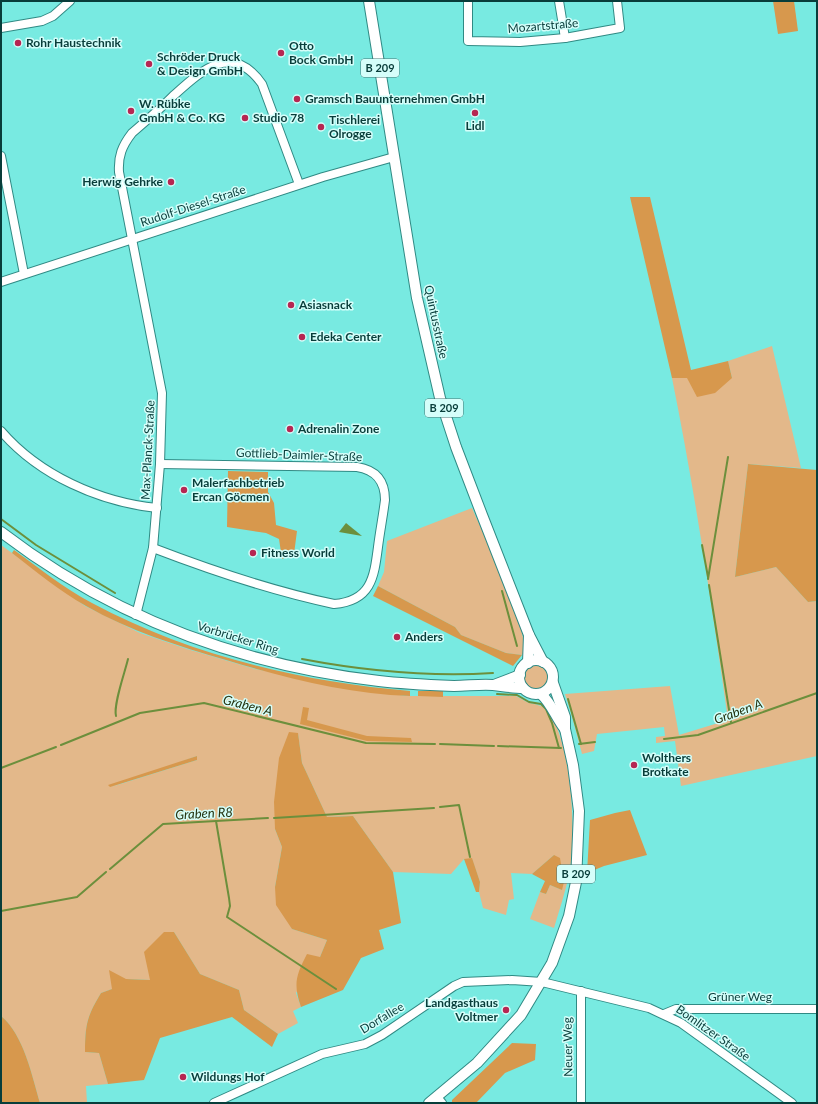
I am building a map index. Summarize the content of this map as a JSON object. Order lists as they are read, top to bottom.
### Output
{
  "streets": {
    "main road": ["B 209", "Quintusstraße", "Vorbrücker Ring"],
    "street": [
      "Mozartstraße",
      "Rudolf-Diesel-Straße",
      "Max-Planck-Straße",
      "Gottlieb-Daimler-Straße",
      "Grüner Weg",
      "Dorfallee",
      "Bomlitzer Straße",
      "Neuer Weg"
    ]
  },
  "crossings": [
    ["B 209", "Quintusstraße"],
    ["B 209", "Vorbrücker Ring"],
    ["B 209", "Dorfallee"],
    ["B 209", "Bomlitzer Straße"],
    ["Rudolf-Diesel-Straße", "Quintusstraße"],
    ["Rudolf-Diesel-Straße", "Max-Planck-Straße"],
    ["Quintusstraße", "Vorbrücker Ring"],
    ["Max-Planck-Straße", "Gottlieb-Daimler-Straße"],
    ["Max-Planck-Straße", "Vorbrücker Ring"],
    ["Grüner Weg", "Bomlitzer Straße"],
    ["Dorfallee", "Bomlitzer Straße"],
    ["Bomlitzer Straße", "Neuer Weg"]
  ],
  "water": ["Graben A", "Graben R8"],
  "places": [
    "Rohr Haustechnik",
    "Otto Bock GmbH",
    "Schröder Druck & Design GmbH",
    "Gramsch Bauunternehmen GmbH",
    "W. Rübke GmbH & Co. KG",
    "Lidl",
    "Studio 78",
    "Tischlerei Olrogge",
    "Herwig Gehrke",
    "Asiasnack",
    "Edeka Center",
    "Adrenalin Zone",
    "Malerfachbetrieb Ercan Göcmen",
    "Fitness World",
    "Anders",
    "Wolthers Brotkate",
    "Landgasthaus Voltmer",
    "Wildungs Hof"
  ]
}
